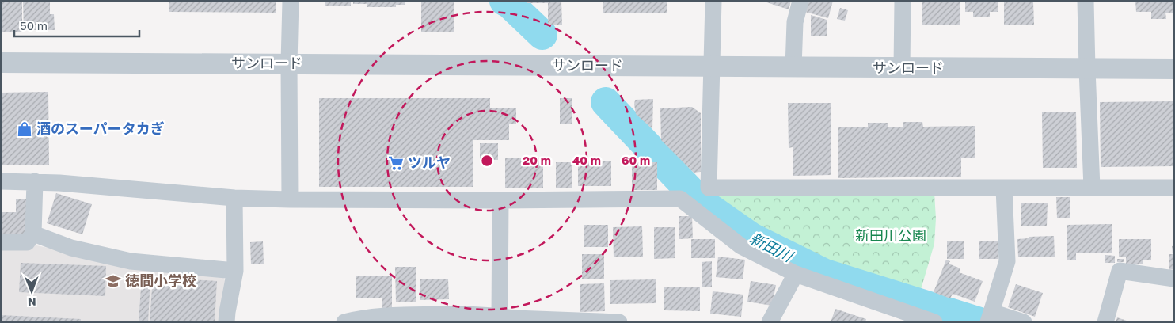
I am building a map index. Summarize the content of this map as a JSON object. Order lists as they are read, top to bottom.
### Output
{
  "streets": {
    "street": ["サンロード"]
  },
  "water": ["新田川"],
  "parks": ["新田川公園"],
  "places": {
    "shop": ["酒のスーパータカぎ"],
    "supermarket": ["ツルヤ"],
    "school or university": ["徳間小学校"]
  },
  "scale_bar": "50 m",
  "north": "bottom",
  "rings": ["20 m", "40 m", "60 m"]
}
